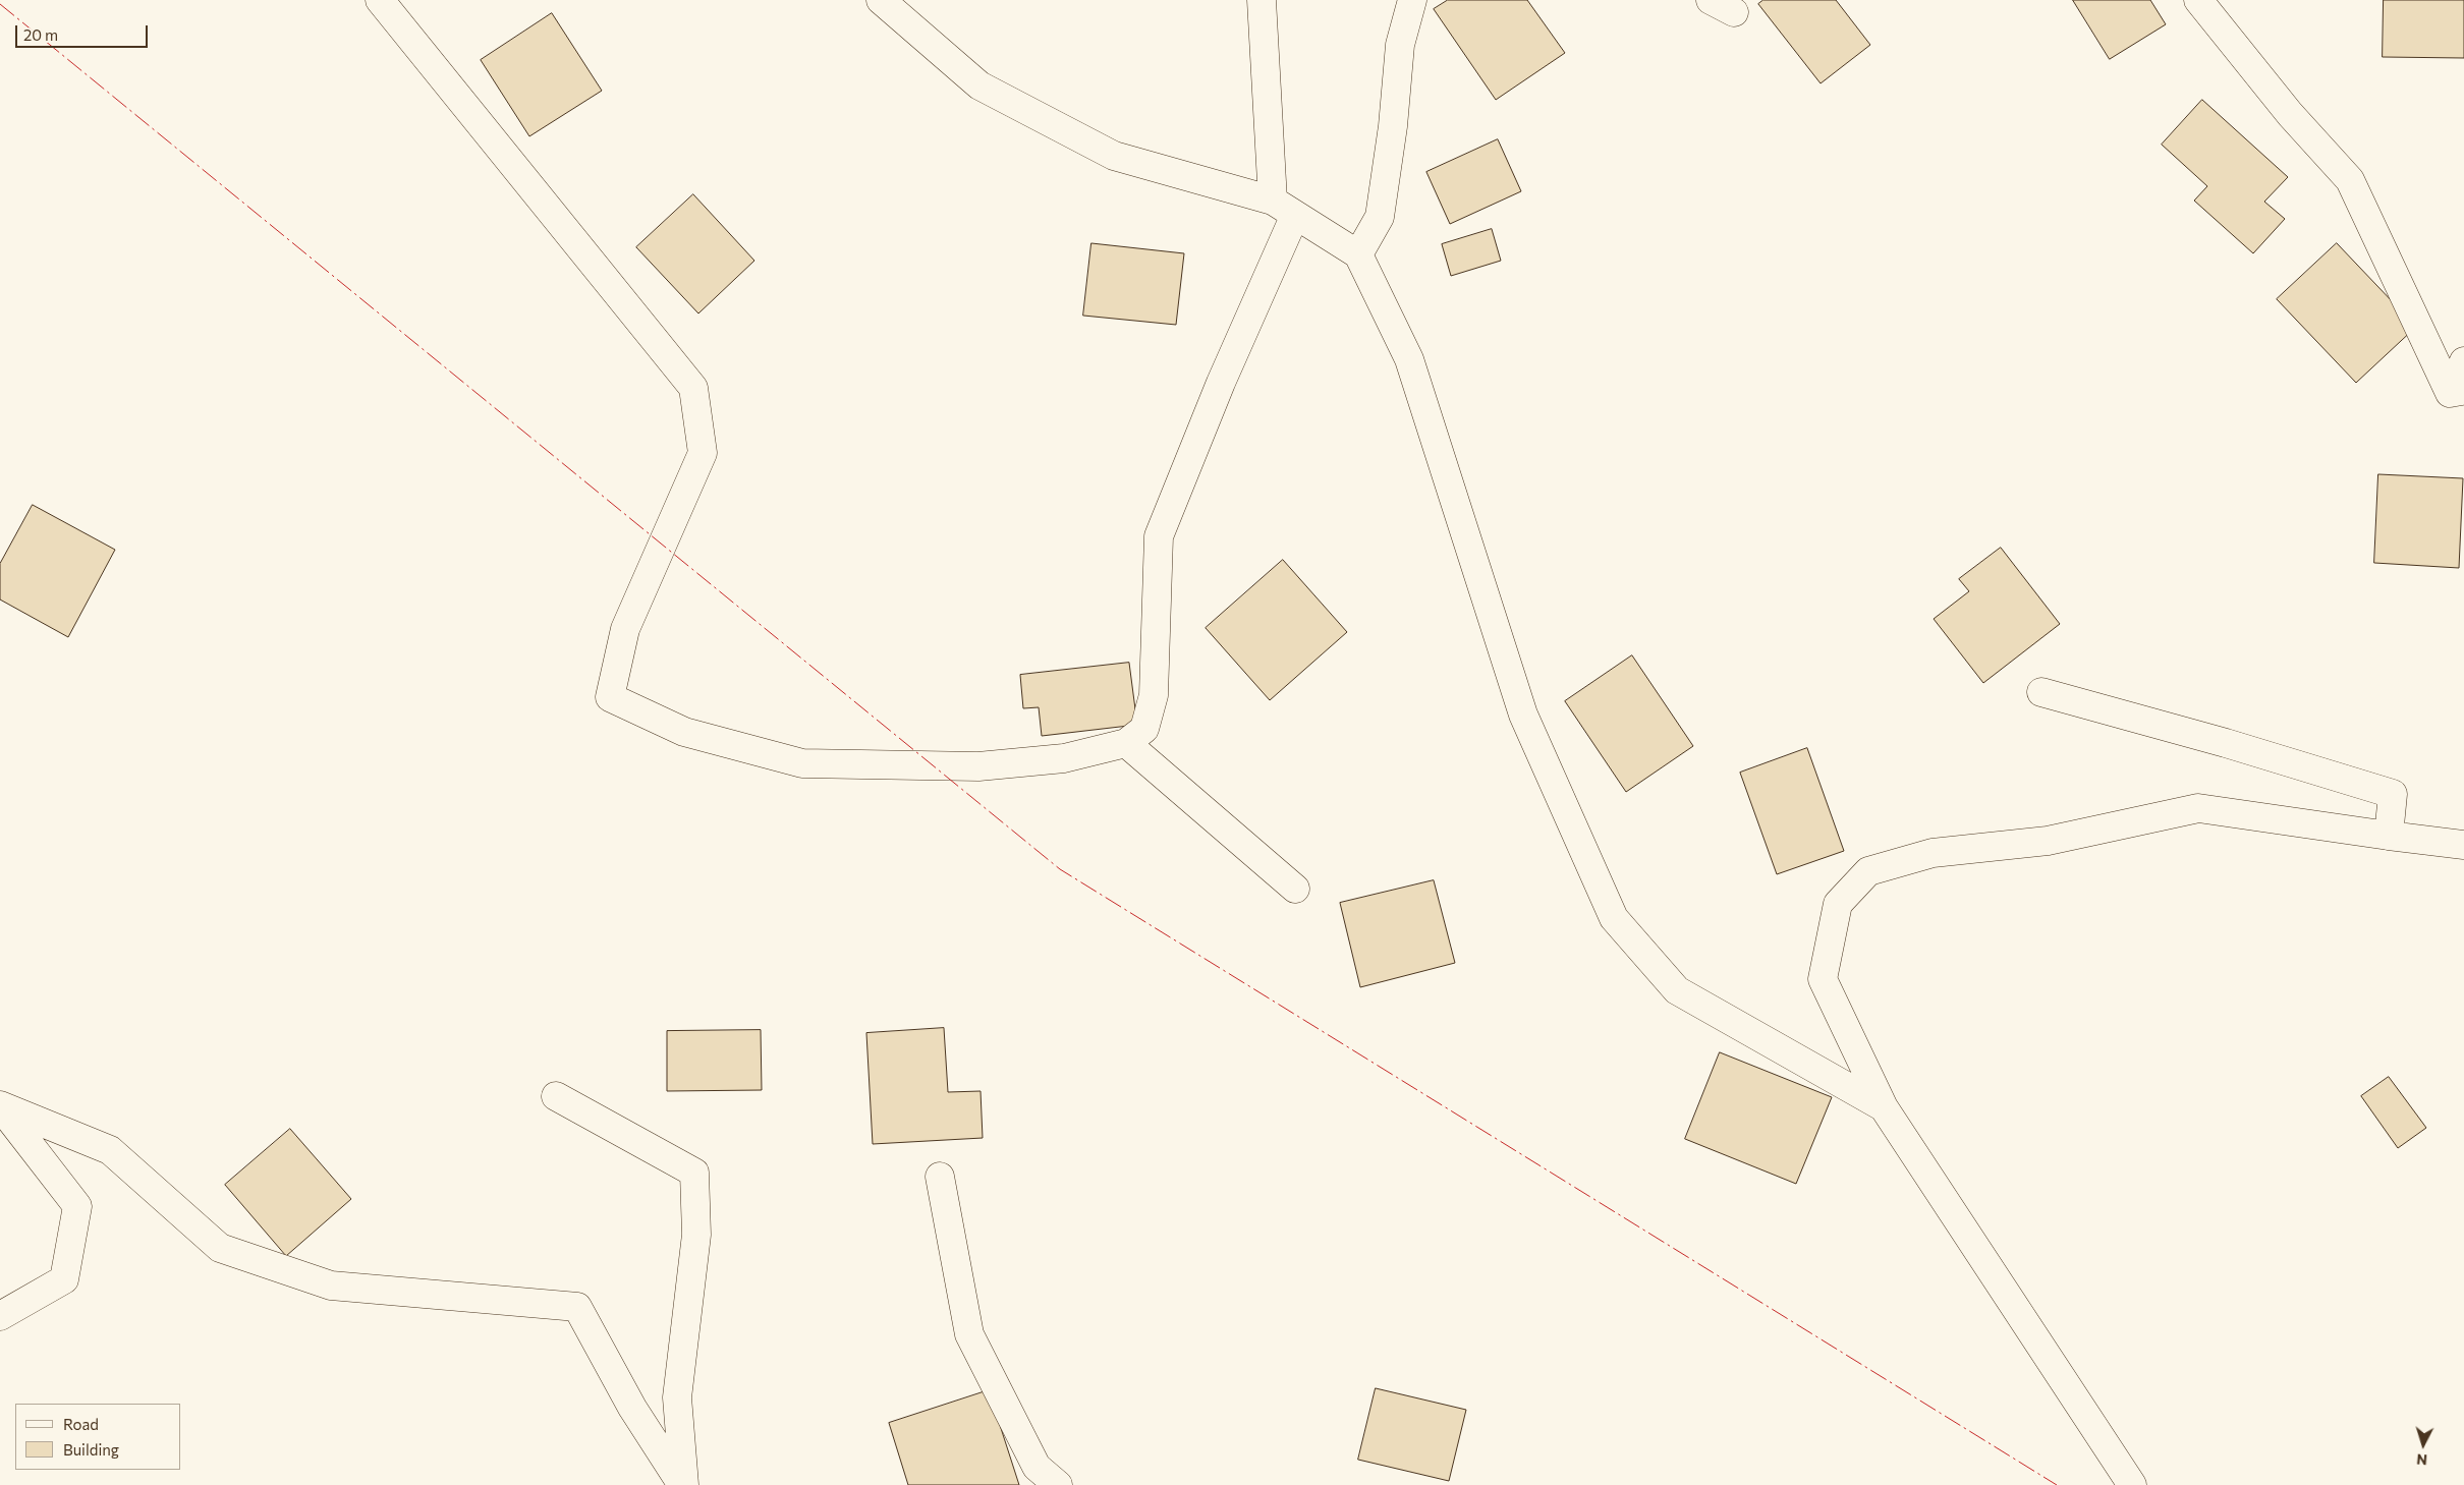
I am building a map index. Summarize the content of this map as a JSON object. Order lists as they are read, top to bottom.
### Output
{
  "legend": ["Road", "Building"],
  "scale_bar": "20 m",
  "north": "bottom"
}
